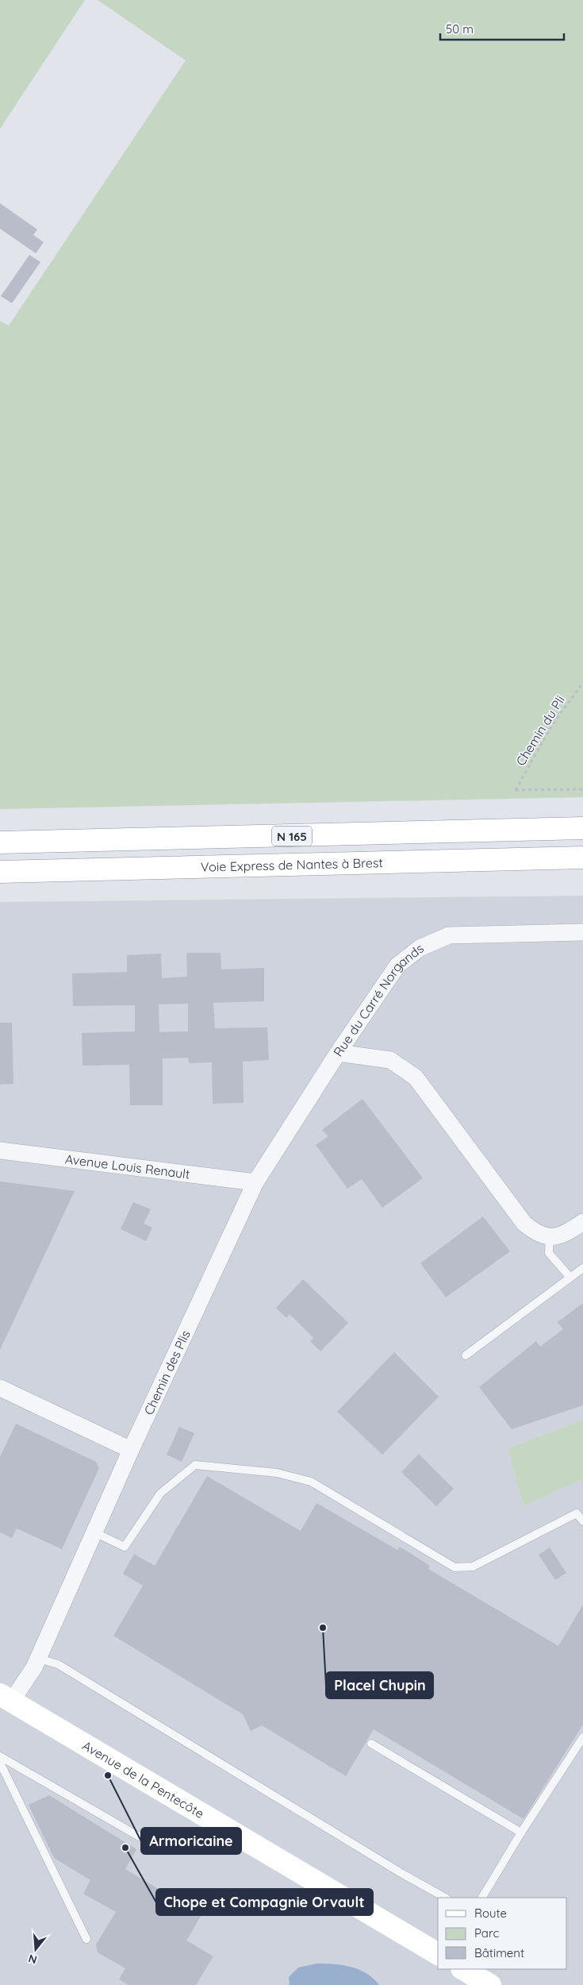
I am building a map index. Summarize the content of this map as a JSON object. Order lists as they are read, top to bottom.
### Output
{
  "streets": {
    "main road": ["N 165", "Voie Express de Nantes à Brest", "Avenue de la Pentecôte"],
    "street": ["Rue du Carré Norgands", "Avenue Louis Renault", "Chemin des Plis"],
    "path": ["Chemin du Pli"]
  },
  "crossings": [
    ["Rue du Carré Norgands", "Chemin des Plis"],
    ["Avenue Louis Renault", "Chemin des Plis"],
    ["Chemin des Plis", "Avenue de la Pentecôte"]
  ],
  "places": ["Placel Chupin", "Armoricaine", "Chope et Compagnie Orvault"],
  "legend": ["Route", "Parc", "Bâtiment"],
  "scale_bar": "50 m",
  "north": "bottom"
}
